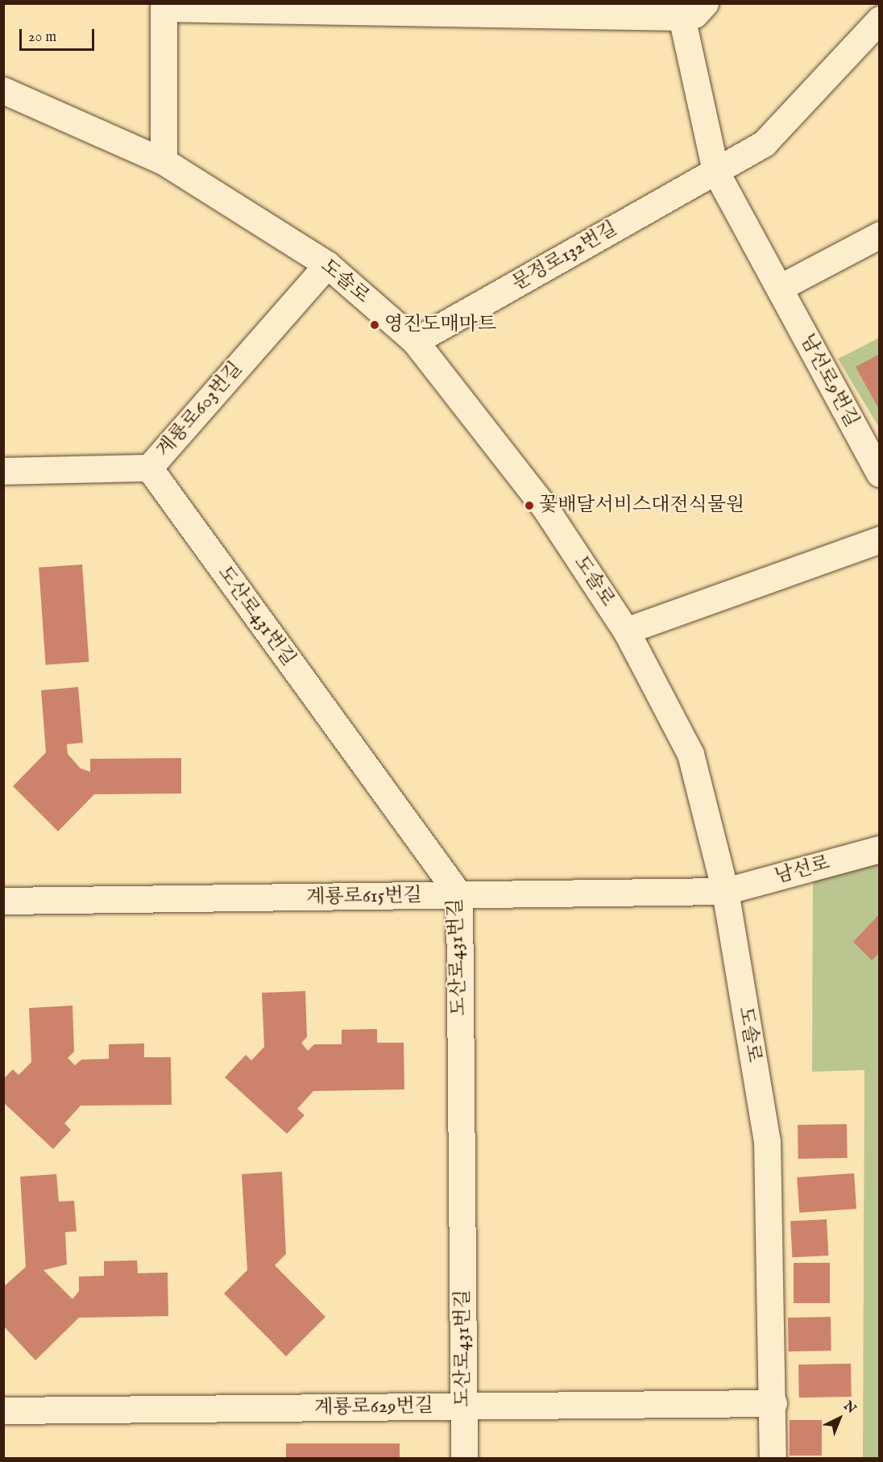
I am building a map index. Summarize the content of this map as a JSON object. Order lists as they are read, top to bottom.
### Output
{
  "streets": {
    "street": [
      "문정로132번길",
      "도솔로",
      "남선로9번길",
      "계룡로603번길",
      "도산로431번길",
      "남선로",
      "계룡로615번길",
      "계룡로629번길"
    ]
  },
  "crossings": [
    ["문정로132번길", "도솔로"],
    ["문정로132번길", "남선로9번길"],
    ["도솔로", "계룡로603번길"],
    ["도솔로", "남선로"],
    ["도솔로", "계룡로615번길"],
    ["도솔로", "계룡로629번길"],
    ["계룡로603번길", "도산로431번길"],
    ["도산로431번길", "계룡로615번길"],
    ["도산로431번길", "계룡로629번길"],
    ["남선로", "계룡로615번길"]
  ],
  "places": ["영진도매마트", "꽃배달서비스대전식물원"],
  "scale_bar": "20 m",
  "north": "top right"
}
